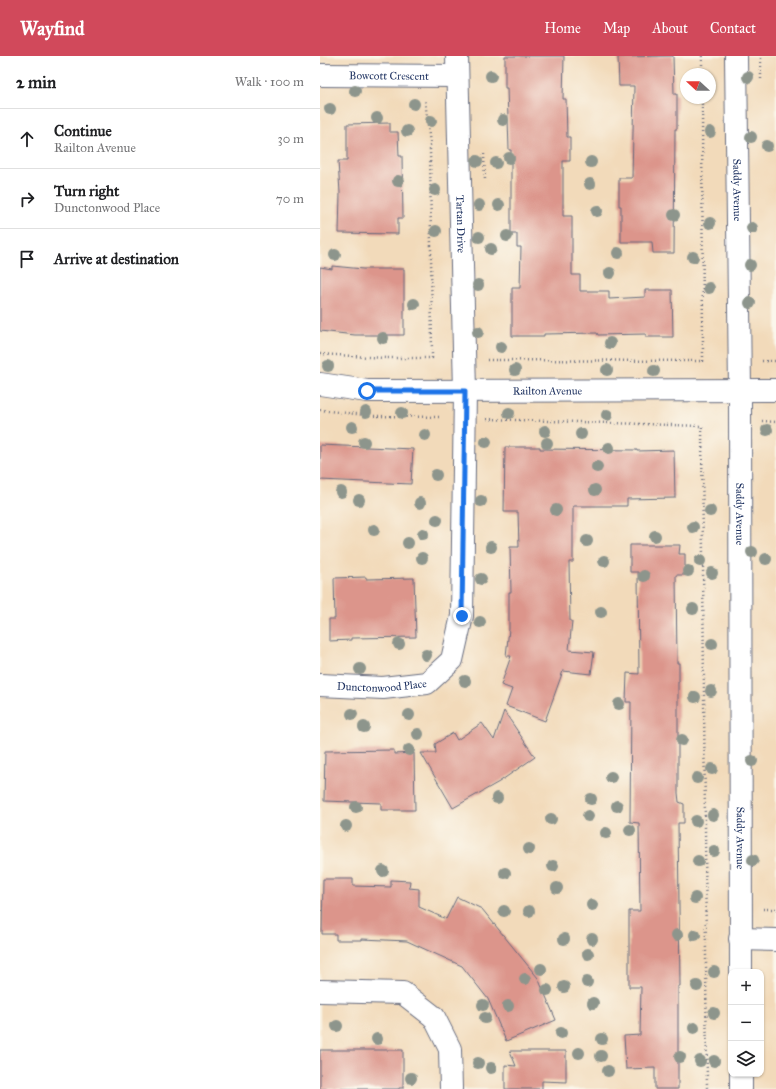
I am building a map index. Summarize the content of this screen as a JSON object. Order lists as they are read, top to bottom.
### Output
{
  "streets": {
    "street": [
      "Bowcott Crescent",
      "Saddy Avenue",
      "Tartan Drive",
      "Railton Avenue",
      "Dunctonwood Place"
    ]
  },
  "crossings": [
    ["Bowcott Crescent", "Tartan Drive"],
    ["Saddy Avenue", "Railton Avenue"],
    ["Tartan Drive", "Railton Avenue"],
    ["Tartan Drive", "Dunctonwood Place"],
    ["Railton Avenue", "Dunctonwood Place"]
  ],
  "north": "left",
  "page": {
    "header": "Wayfind",
    "nav": [
      "Home",
      "Map",
      "About",
      "Contact"
    ],
    "heading": ["2 min", "Walk · 100 m"],
    "list": [
      ["Continue", "Railton Avenue", "30 m"],
      ["Turn right", "Dunctonwood Place", "70 m"],
      "Arrive at destination"
    ],
    "map_buttons": ["+", "−"]
  }
}
